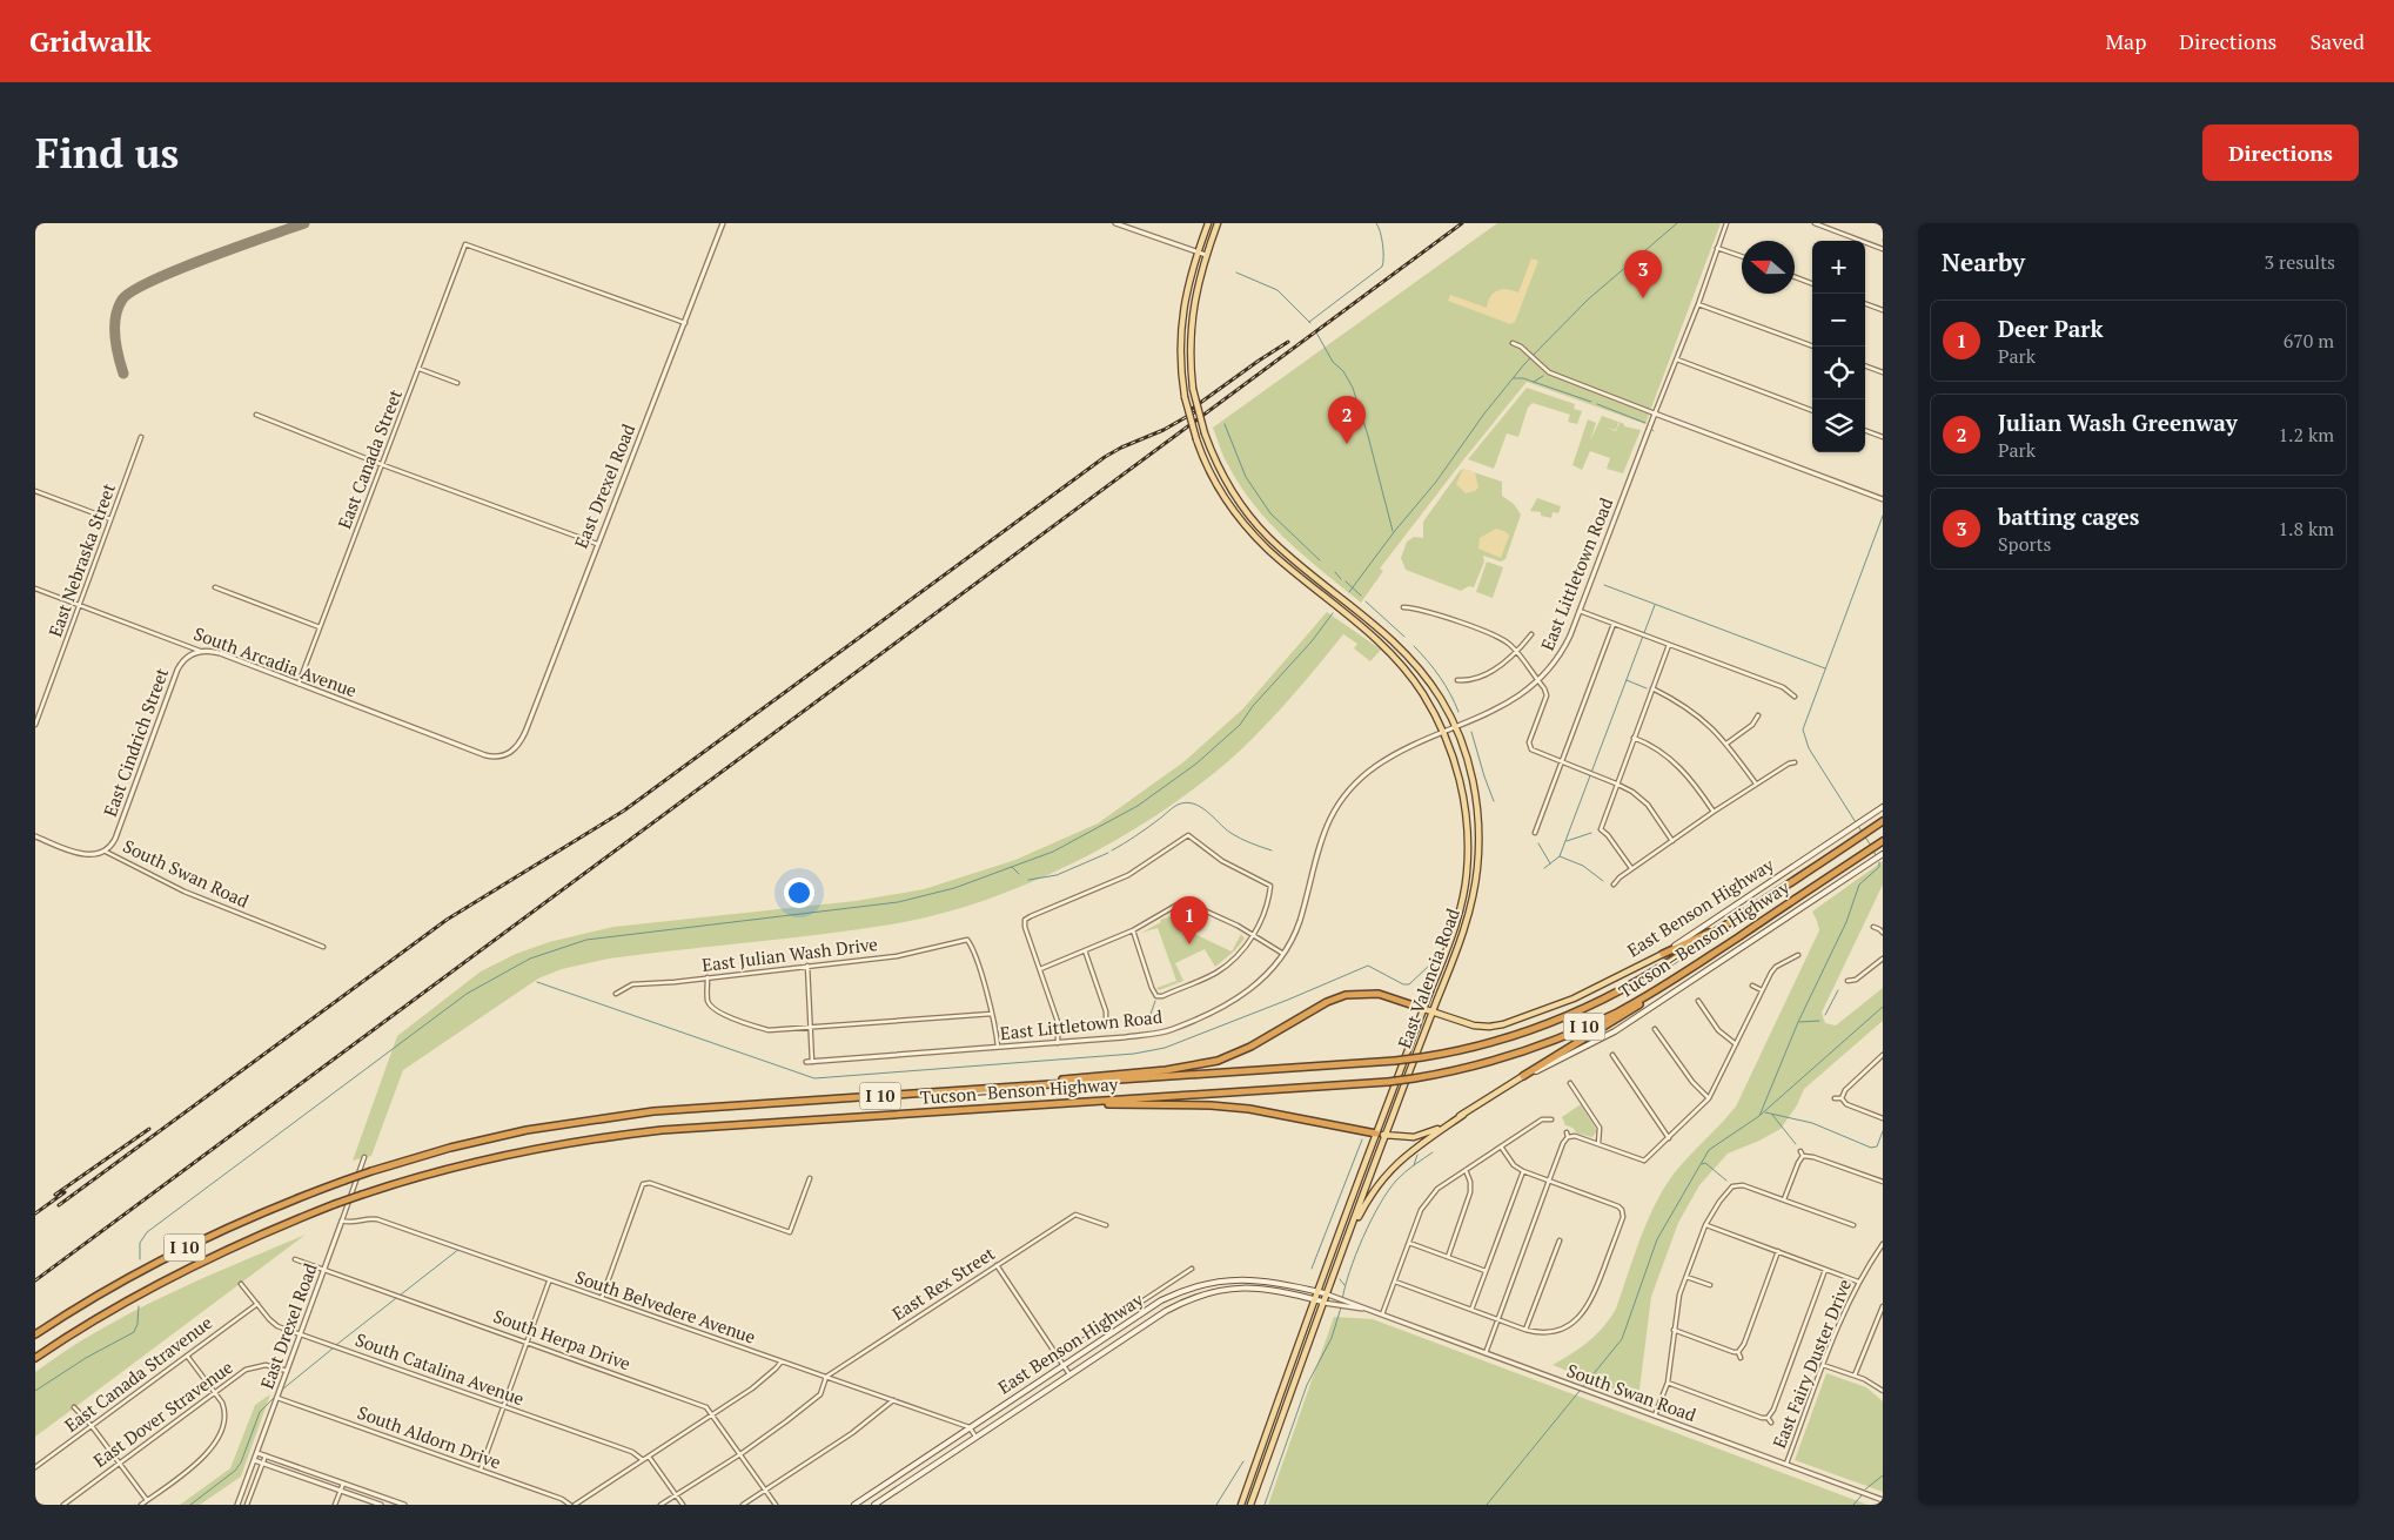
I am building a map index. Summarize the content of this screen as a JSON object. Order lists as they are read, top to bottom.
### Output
{
  "streets": {
    "highway": ["Tucson–Benson Highway", "I 10"],
    "main road": ["East Benson Highway", "East Valencia Road"],
    "street": [
      "East Canada Street",
      "East Drexel Road",
      "East Nebraska Street",
      "East Littletown Road",
      "South Arcadia Avenue",
      "East Cindrich Street",
      "South Swan Road",
      "East Julian Wash Drive",
      "East Rex Street",
      "South Belvedere Avenue",
      "South Herpa Drive",
      "East Fairy Duster Drive",
      "South Catalina Avenue",
      "East Canada Stravenue",
      "East Dover Stravenue",
      "South Aldorn Drive"
    ]
  },
  "crossings": [
    ["East Canada Street", "East Drexel Road"],
    ["East Canada Street", "South Arcadia Avenue"],
    ["East Drexel Road", "South Arcadia Avenue"],
    ["East Drexel Road", "South Belvedere Avenue"],
    ["East Drexel Road", "South Herpa Drive"],
    ["East Drexel Road", "South Catalina Avenue"],
    ["East Drexel Road", "East Dover Stravenue"],
    ["East Drexel Road", "South Aldorn Drive"],
    ["East Nebraska Street", "South Arcadia Avenue"],
    ["East Littletown Road", "East Valencia Road"],
    ["South Arcadia Avenue", "East Cindrich Street"],
    ["East Cindrich Street", "South Swan Road"],
    ["South Swan Road", "East Benson Highway"],
    ["South Swan Road", "East Valencia Road"],
    ["South Swan Road", "East Fairy Duster Drive"],
    ["East Benson Highway", "East Valencia Road"],
    ["East Benson Highway", "South Belvedere Avenue"],
    ["East Rex Street", "South Belvedere Avenue"],
    ["South Catalina Avenue", "East Canada Stravenue"]
  ],
  "north": "left",
  "page": {
    "header": "Gridwalk",
    "nav": ["Map", "Directions", "Saved"],
    "buttons": "Directions",
    "title": "Find us",
    "heading": ["Nearby", "3 results"],
    "map_buttons": ["+", "−"],
    "pins": ["3", "2", "1"],
    "list": [
      {
        "mark": "1",
        "name": "Deer Park",
        "note": "Park",
        "value": "670 m"
      },
      {
        "mark": "2",
        "name": "Julian Wash Greenway",
        "note": "Park",
        "value": "1.2 km"
      },
      {
        "mark": "3",
        "name": "batting cages",
        "note": "Sports",
        "value": "1.8 km"
      }
    ]
  }
}
